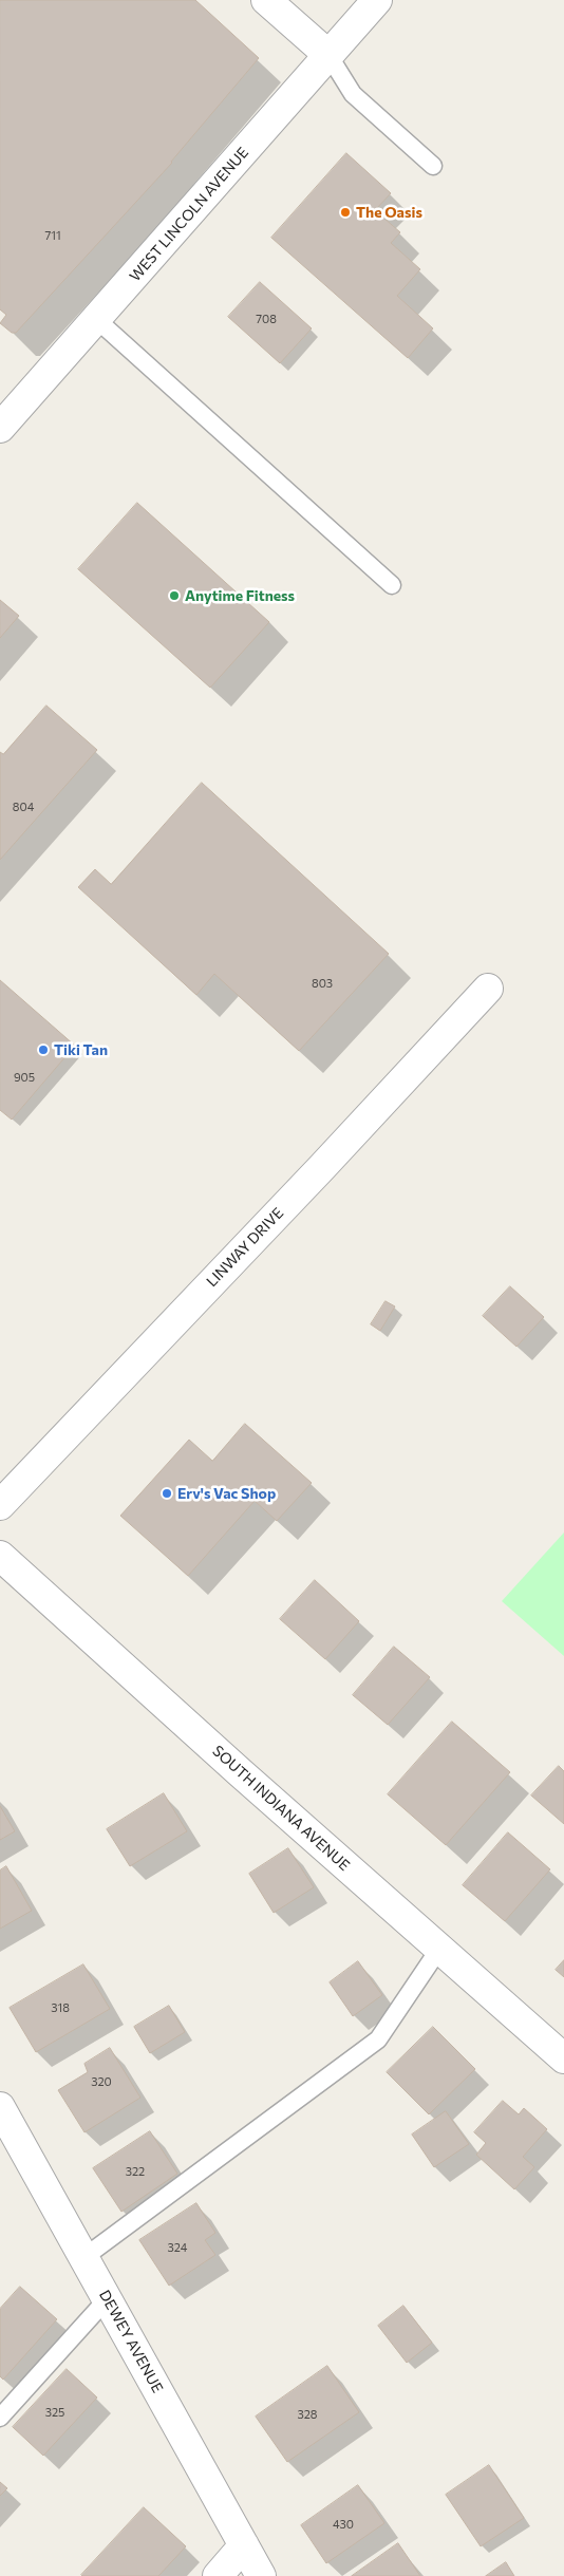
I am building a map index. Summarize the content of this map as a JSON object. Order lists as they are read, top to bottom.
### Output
{
  "streets": {
    "street": [
      "WEST LINCOLN AVENUE",
      "LINWAY DRIVE",
      "SOUTH INDIANA AVENUE",
      "DEWEY AVENUE"
    ]
  },
  "places": [
    "The Oasis",
    "Anytime Fitness",
    "Tiki Tan",
    "Erv's Vac Shop"
  ],
  "house_numbers": [
    "711",
    "708",
    "804",
    "803",
    "905",
    "318",
    "320",
    "322",
    "324",
    "325",
    "328",
    "430"
  ]
}
